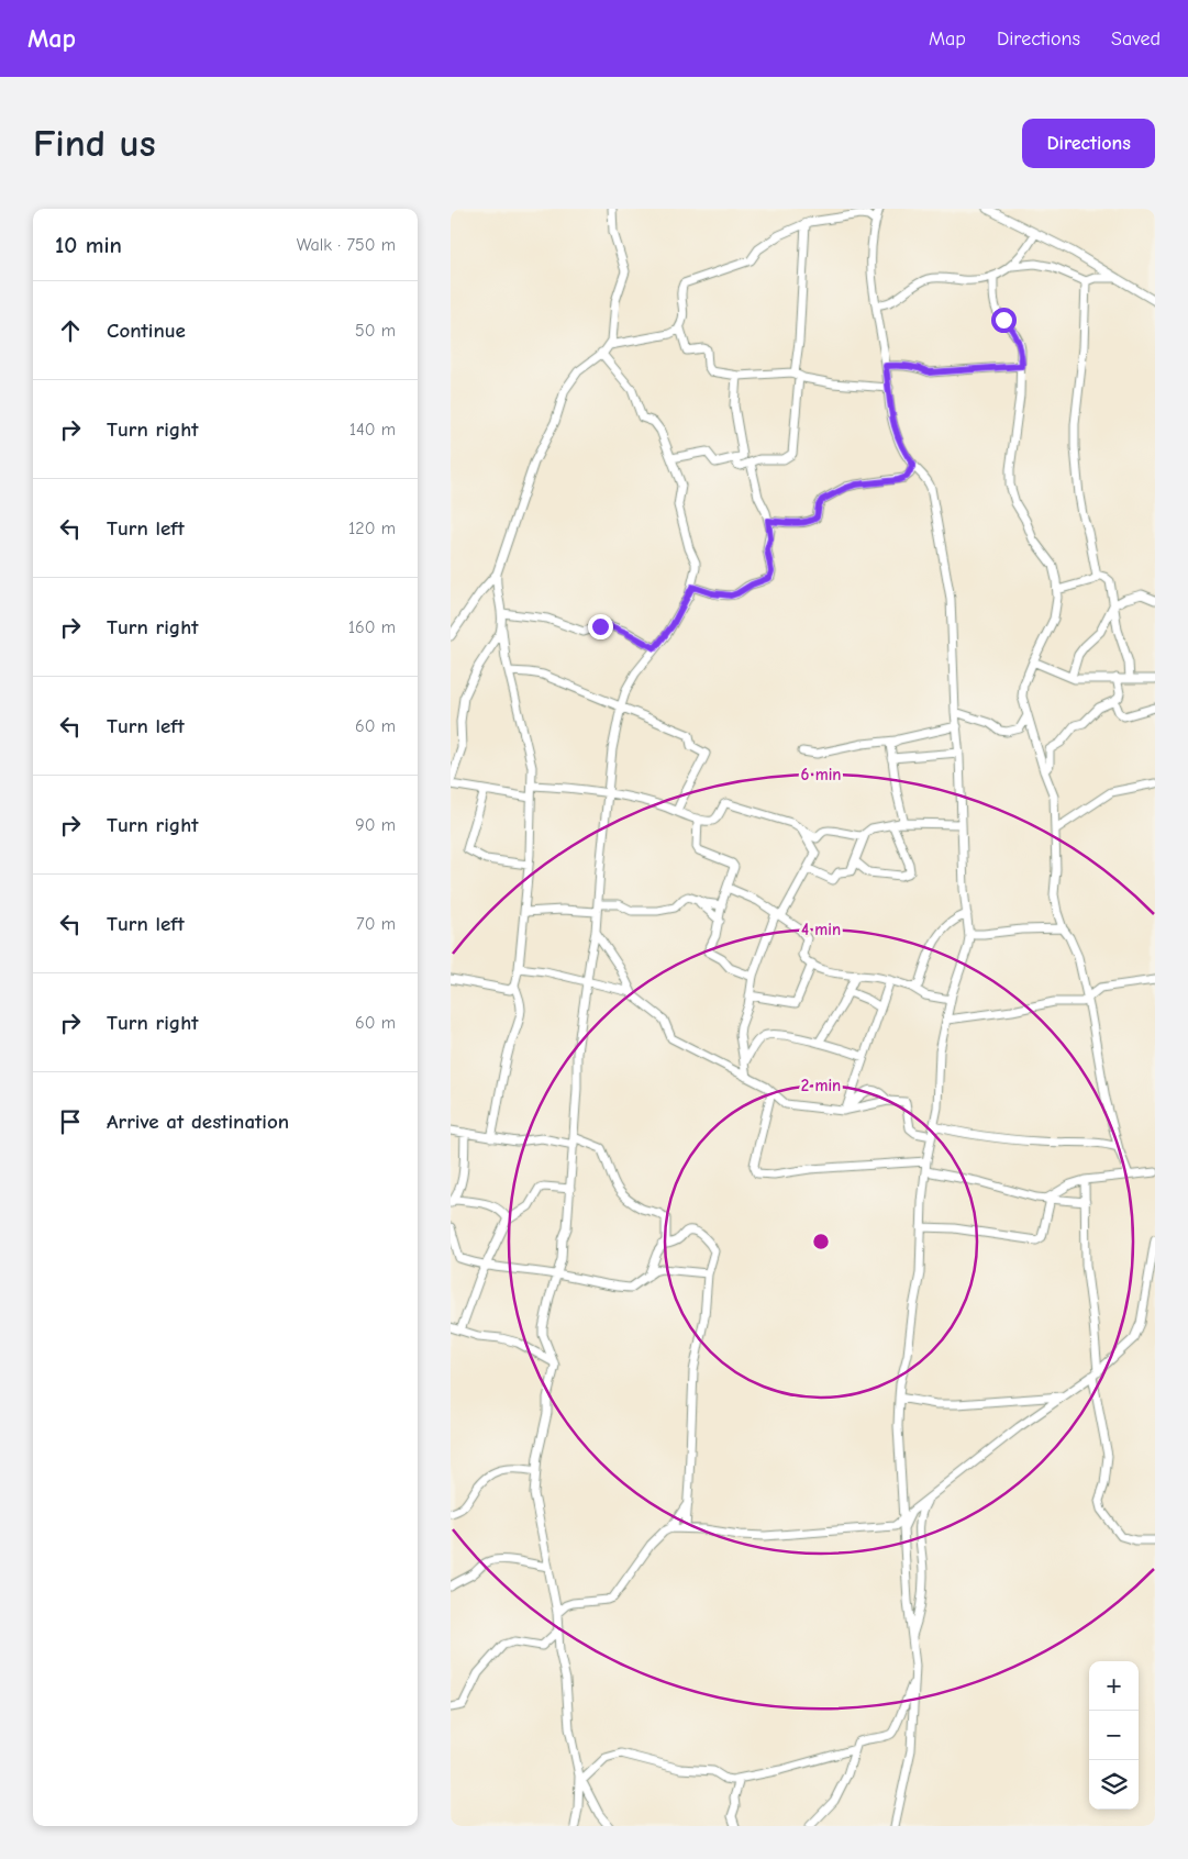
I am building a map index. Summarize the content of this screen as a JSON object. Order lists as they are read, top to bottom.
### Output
{
  "page": {
    "header": "Map",
    "nav": ["Map", "Directions", "Saved"],
    "buttons": "Directions",
    "title": "Find us",
    "heading": ["10 min", "Walk · 750 m"],
    "list": [
      ["Continue", "50 m"],
      ["Turn right", "140 m"],
      ["Turn left", "120 m"],
      ["Turn right", "160 m"],
      ["Turn left", "60 m"],
      ["Turn right", "90 m"],
      ["Turn left", "70 m"],
      ["Turn right", "60 m"],
      "Arrive at destination"
    ],
    "map_buttons": ["+", "−"]
  },
  "rings": ["6 min", "4 min", "2 min"]
}
